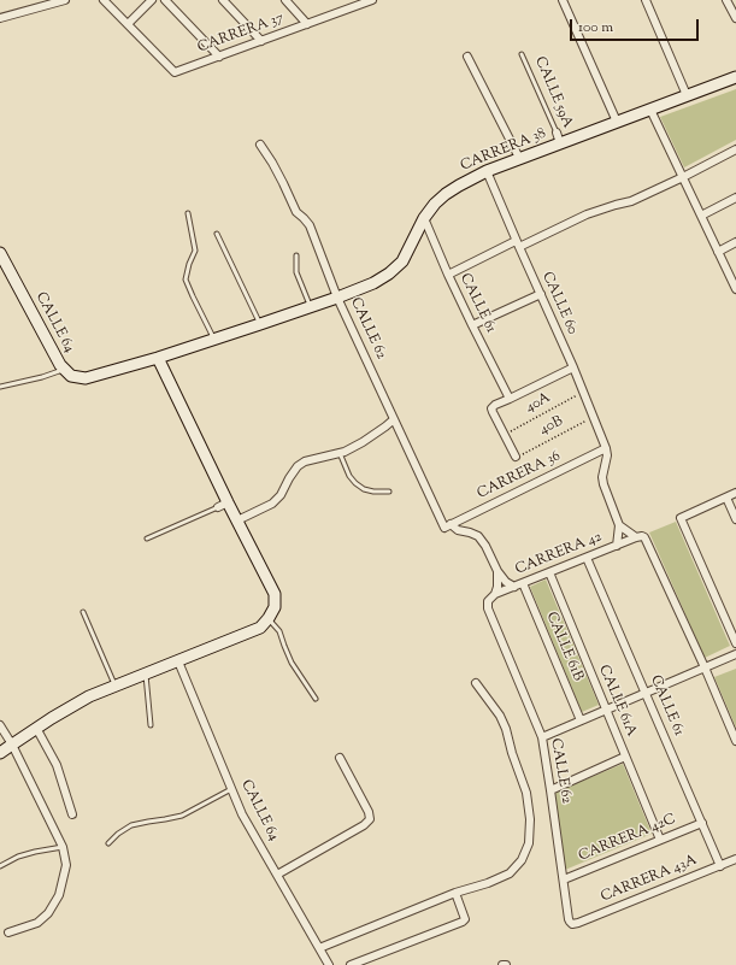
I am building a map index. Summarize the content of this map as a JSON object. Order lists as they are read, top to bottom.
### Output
{
  "streets": {
    "main road": ["CARRERA 38", "CALLE 64"],
    "street": [
      "CARRERA 37",
      "CALLE 61",
      "CALLE 60",
      "CALLE 62",
      "CARRERA 36",
      "CARRERA 42",
      "CALLE 61B",
      "CALLE 61A",
      "CARRERA 42C",
      "CARRERA 43A"
    ],
    "lane": ["CALLE 59A"],
    "path": ["40A", "40B"]
  },
  "crossings": [
    ["CALLE 59A", "CARRERA 38"],
    ["CARRERA 38", "CALLE 61"],
    ["CARRERA 38", "CALLE 60"],
    ["CARRERA 38", "CALLE 64"],
    ["CARRERA 38", "CALLE 62"],
    ["CALLE 61", "CARRERA 42"],
    ["CALLE 61", "CARRERA 42C"],
    ["CALLE 61", "CARRERA 43A"],
    ["CALLE 60", "40A"],
    ["CALLE 60", "40B"],
    ["CALLE 60", "CARRERA 36"],
    ["CALLE 62", "CARRERA 36"],
    ["CALLE 62", "CARRERA 42"],
    ["CALLE 62", "CARRERA 42C"],
    ["CALLE 62", "CARRERA 43A"],
    ["CARRERA 42", "CALLE 61B"],
    ["CARRERA 42", "CALLE 61A"],
    ["CALLE 61A", "CARRERA 42C"]
  ],
  "scale_bar": "100 m"
}
